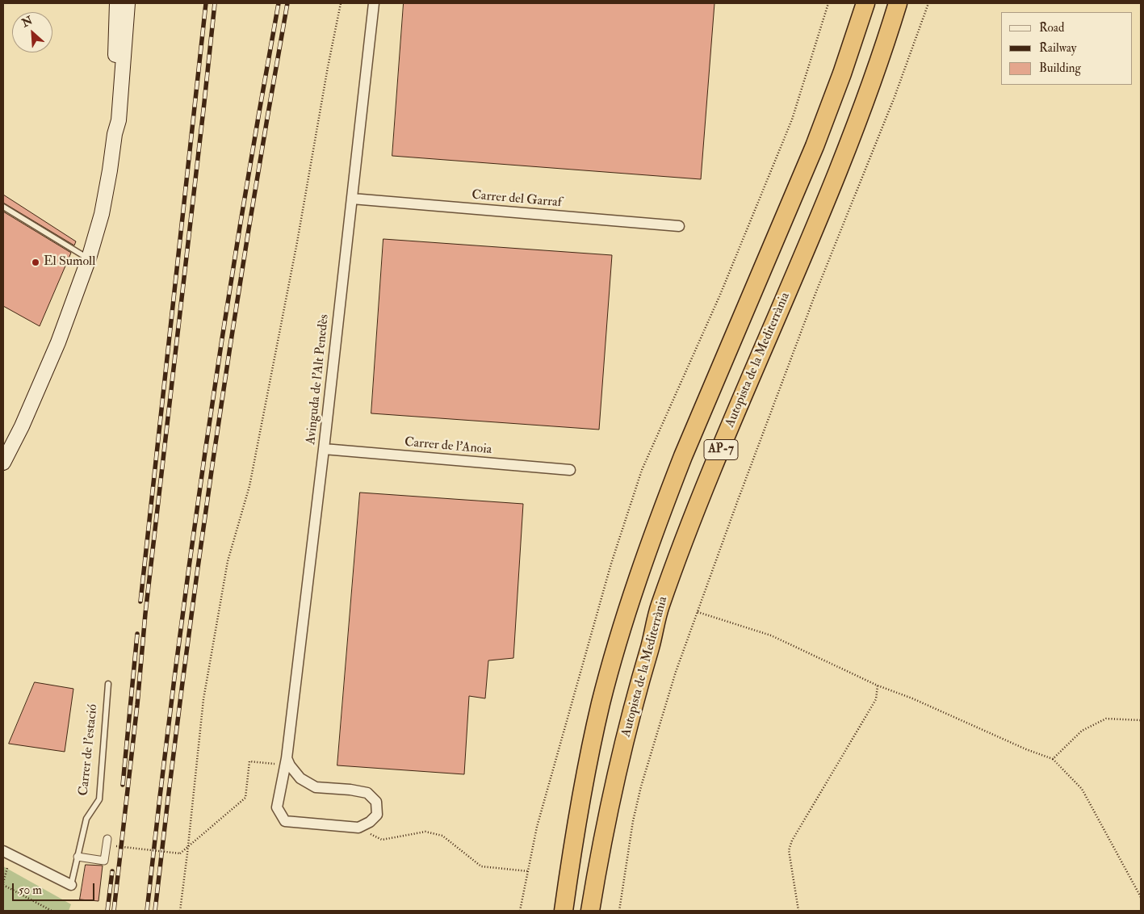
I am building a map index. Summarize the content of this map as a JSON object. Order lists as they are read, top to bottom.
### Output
{
  "streets": {
    "highway": ["Autopista de la Mediterrània", "AP-7"],
    "street": [
      "Carrer del Garraf",
      "Avinguda de l'Alt Penedès",
      "Carrer de l'Anoia",
      "Carrer de l'estació"
    ]
  },
  "crossings": [
    ["Carrer del Garraf", "Avinguda de l'Alt Penedès"],
    ["Avinguda de l'Alt Penedès", "Carrer de l'Anoia"]
  ],
  "places": ["El Sumoll"],
  "legend": ["Road", "Railway", "Building"],
  "scale_bar": "50 m",
  "north": "top left"
}
